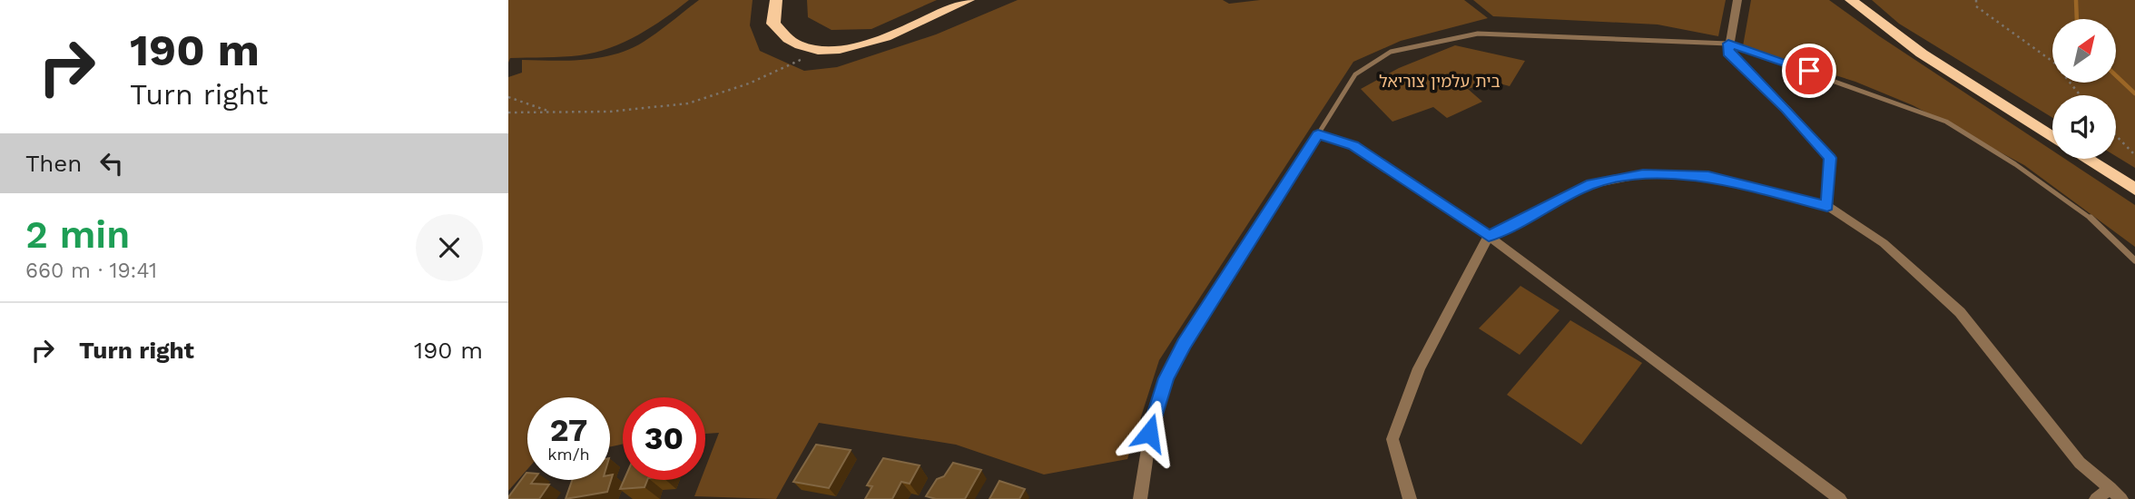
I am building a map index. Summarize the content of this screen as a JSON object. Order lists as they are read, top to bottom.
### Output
{
  "parks": ["בית עלמין צוריאל"],
  "north": "top right",
  "page": {
    "turn": ["190 m", "Turn right"],
    "then": "Then",
    "heading": ["2 min", "660 m · 19:41"],
    "list": [
      {
        "name": "Turn right",
        "value": "190 m"
      }
    ],
    "speed": "27 km/h",
    "limit": "30"
  }
}
